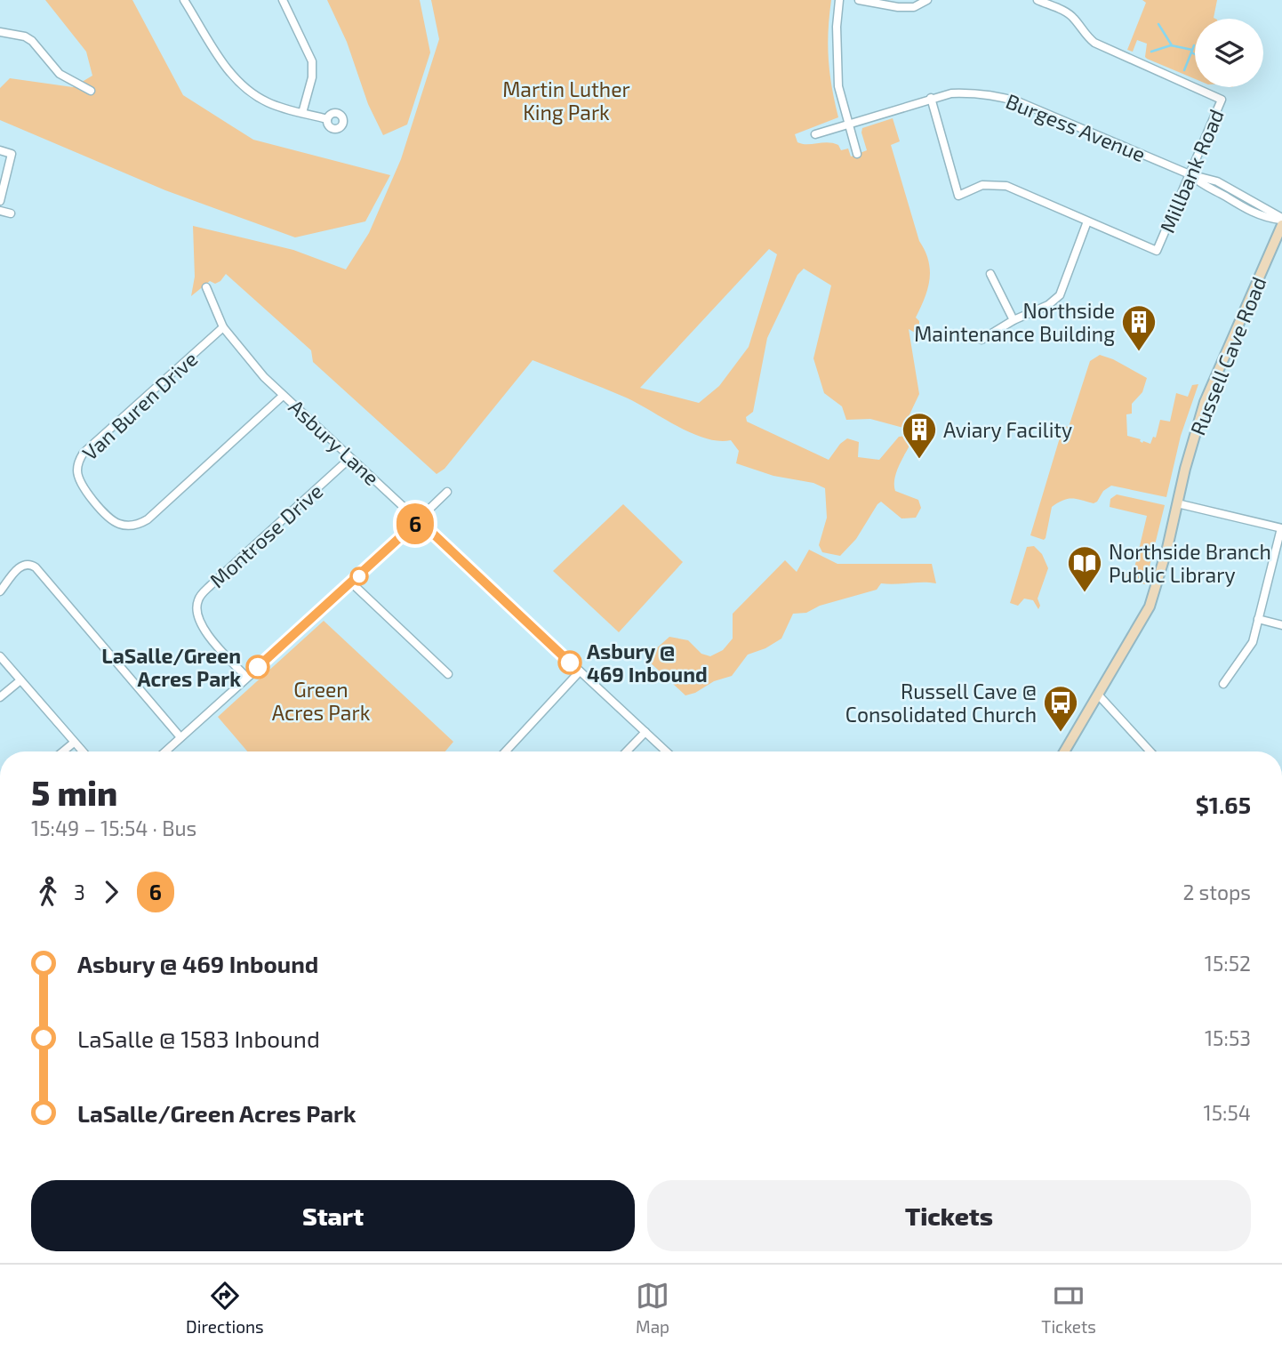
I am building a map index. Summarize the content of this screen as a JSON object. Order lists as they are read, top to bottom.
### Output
{
  "streets": {
    "main road": ["Russell Cave Road"],
    "street": [
      "Burgess Avenue",
      "Millbank Road",
      "Van Buren Drive",
      "Asbury Lane",
      "Montrose Drive"
    ]
  },
  "crossings": [
    ["Burgess Avenue", "Millbank Road"],
    ["Van Buren Drive", "Asbury Lane"],
    ["Asbury Lane", "Montrose Drive"]
  ],
  "parks": ["Martin Luther King Park", "Green Acres Park"],
  "places": {
    "building": ["Northside Maintenance Building", "Aviary Facility"],
    "library": ["Northside Branch Public Library"],
    "other": ["Asbury @ 469 Inbound", "LaSalle/Green Acres Park"],
    "bus stop": ["Russell Cave @ Consolidated Church"]
  },
  "lines": ["bus line 6"],
  "page": {
    "on_map": "6",
    "heading": ["5 min", "15:49 – 15:54 · Bus", "$1.65"],
    "legs": ["3", "6", "2 stops"],
    "list": [
      {
        "name": "Asbury @ 469 Inbound",
        "value": "15:52"
      },
      {
        "name": "LaSalle @ 1583 Inbound",
        "value": "15:53"
      },
      {
        "name": "LaSalle/Green Acres Park",
        "value": "15:54"
      }
    ],
    "buttons": ["Start", "Tickets"],
    "tabs": ["Directions", "Map", "Tickets"]
  }
}
